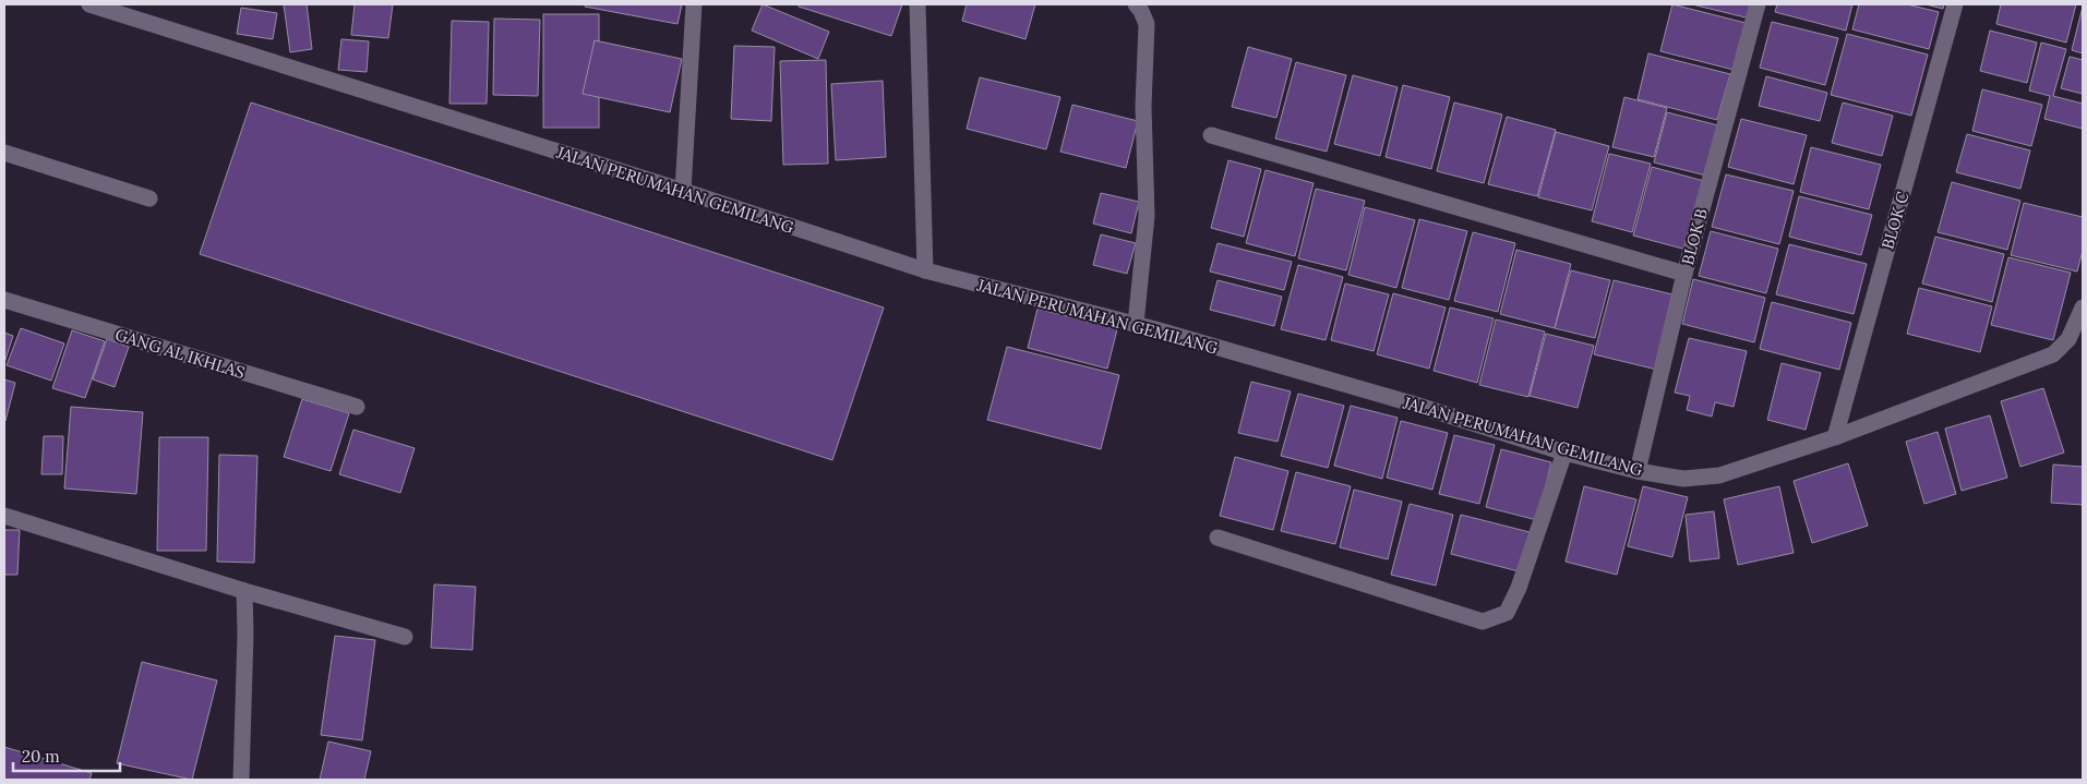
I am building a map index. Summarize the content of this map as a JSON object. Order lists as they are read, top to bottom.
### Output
{
  "streets": {
    "street": [
      "JALAN PERUMAHAN GEMILANG",
      "BLOK C",
      "BLOK B",
      "GANG AL IKHLAS"
    ]
  },
  "crossings": [
    ["JALAN PERUMAHAN GEMILANG", "BLOK C"],
    ["JALAN PERUMAHAN GEMILANG", "BLOK B"]
  ],
  "scale_bar": "20 m"
}
